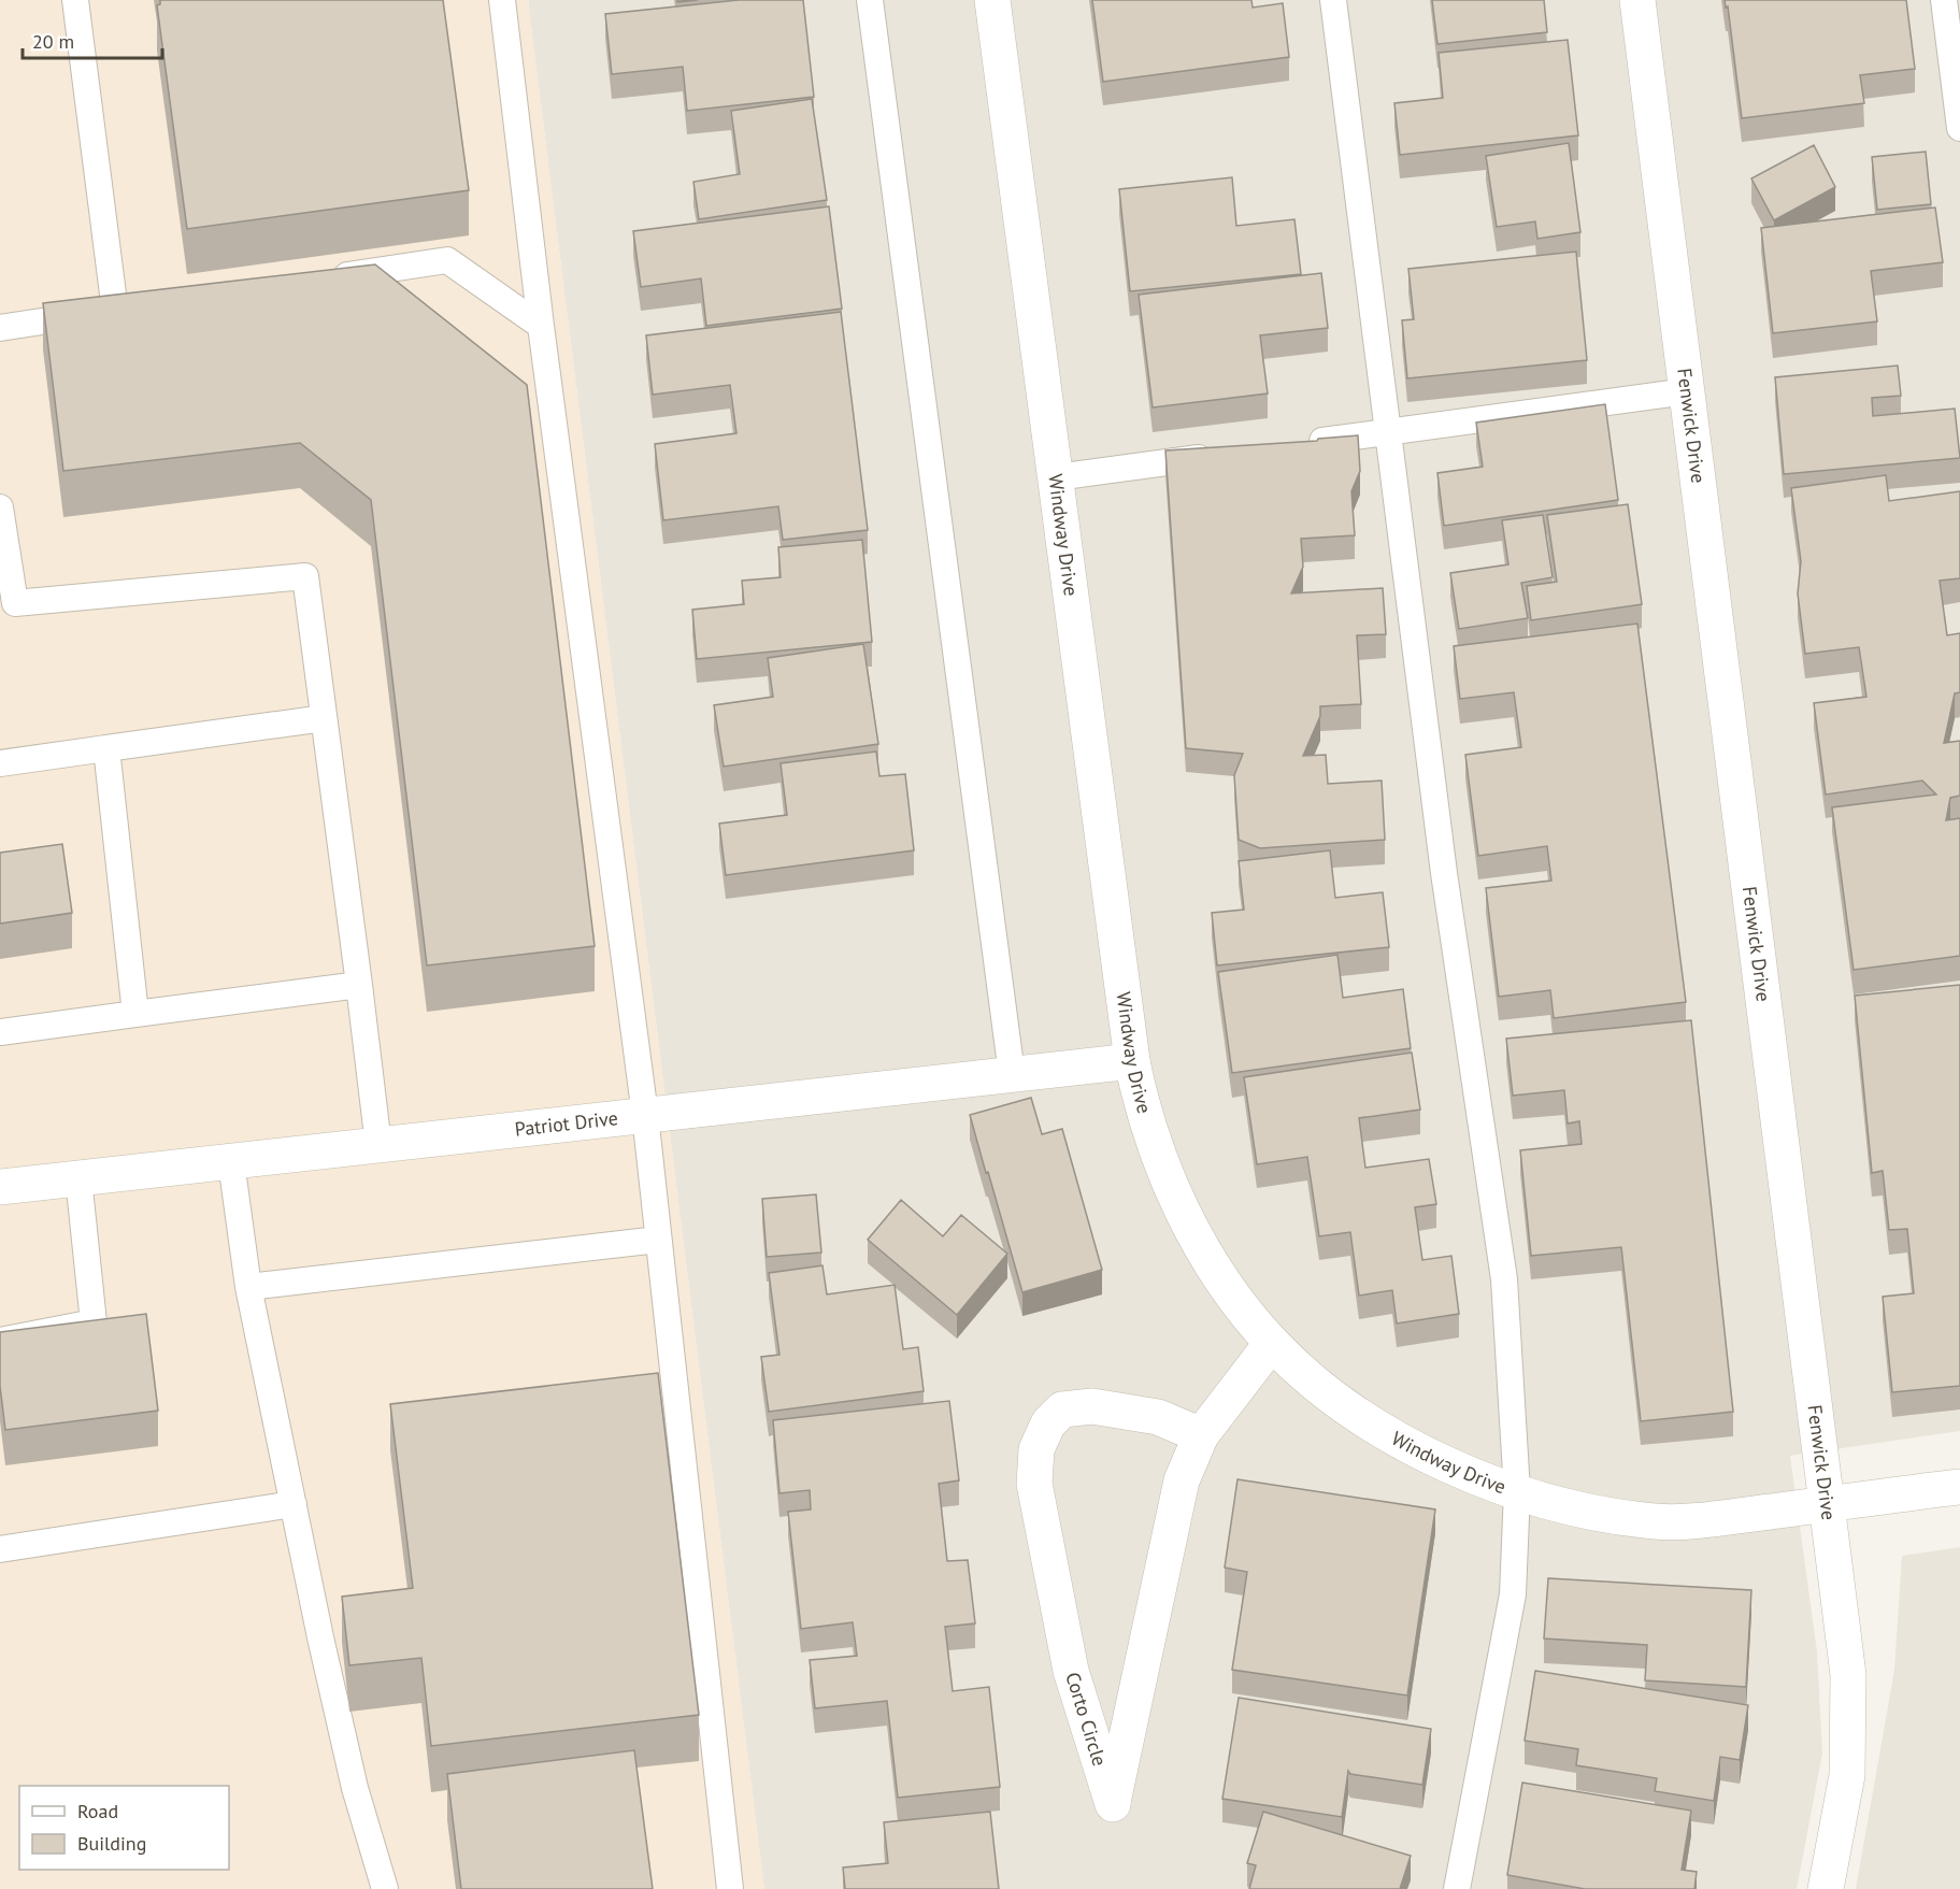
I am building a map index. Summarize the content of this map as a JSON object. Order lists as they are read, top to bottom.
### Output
{
  "streets": {
    "street": [
      "Fenwick Drive",
      "Windway Drive",
      "Patriot Drive",
      "Corto Circle"
    ]
  },
  "crossings": [
    ["Fenwick Drive", "Windway Drive"],
    ["Windway Drive", "Patriot Drive"],
    ["Windway Drive", "Corto Circle"]
  ],
  "legend": ["Road", "Building"],
  "scale_bar": "20 m"
}
